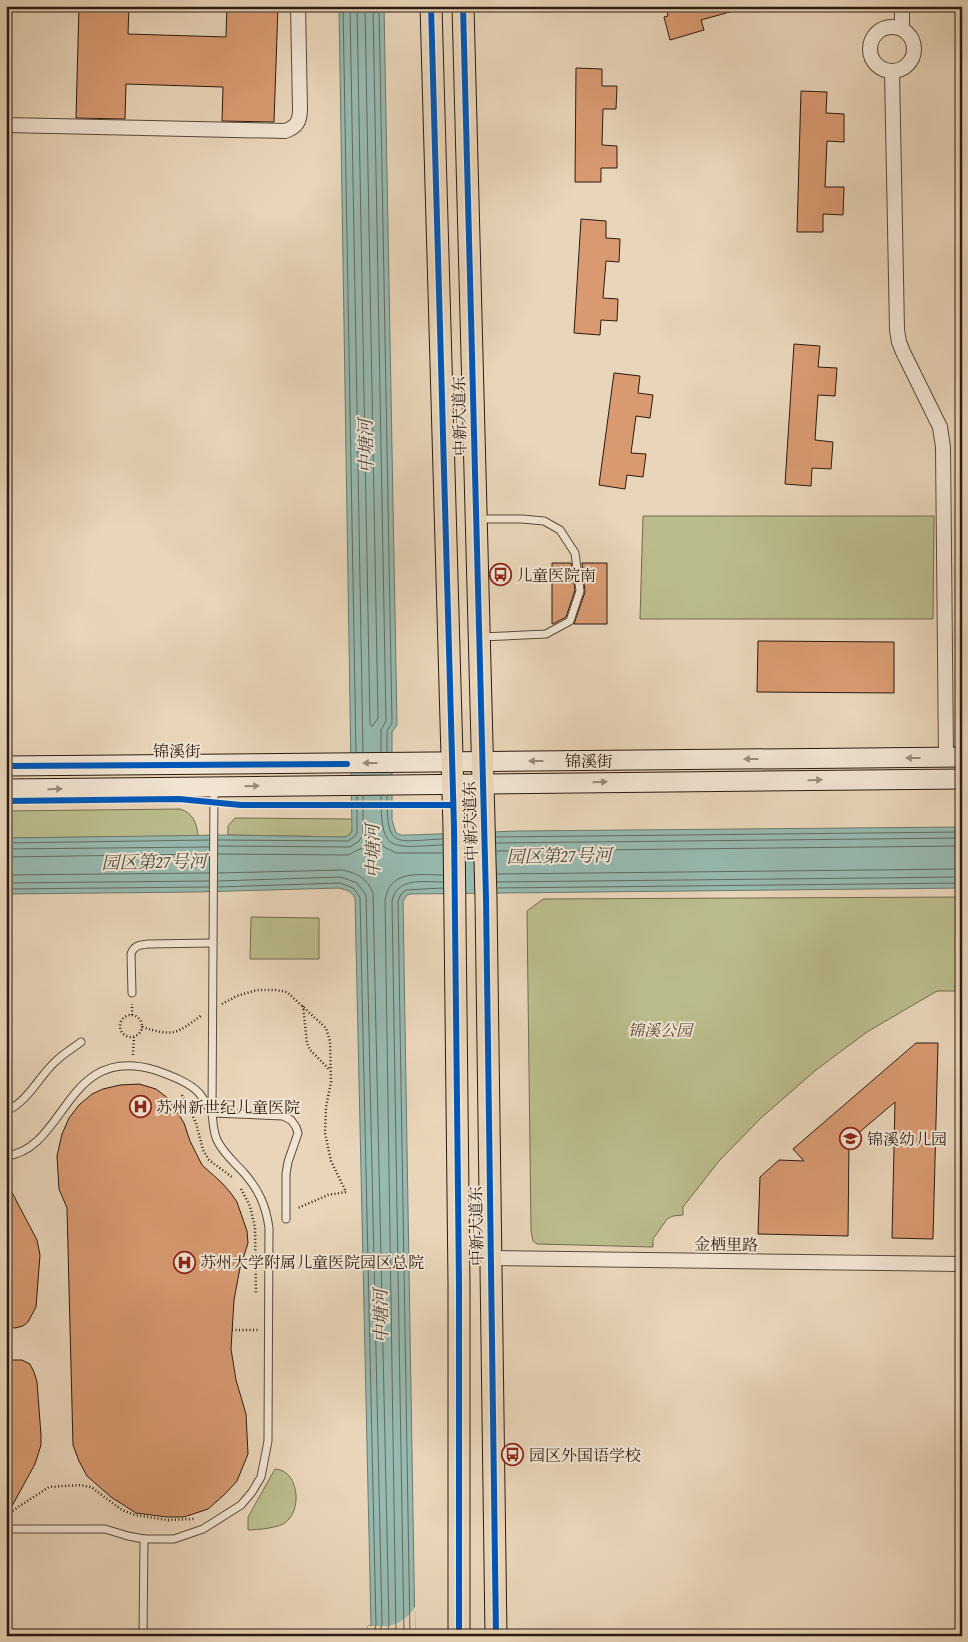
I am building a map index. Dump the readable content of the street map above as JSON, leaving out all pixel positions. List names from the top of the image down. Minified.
{"streets":{"main road":["中新大道东","锦溪街"],"street":["金栖里路"]},"crossings":[["中新大道东","锦溪街"],["中新大道东","金栖里路"]],"water":["中塘河","园区第27号河"],"parks":["锦溪公园"],"places":{"bus stop":["儿童医院南","园区外国语学校"],"hospital":["苏州新世纪儿童医院","苏州大学附属儿童医院园区总院"],"school or university":["锦溪幼儿园"]}}
